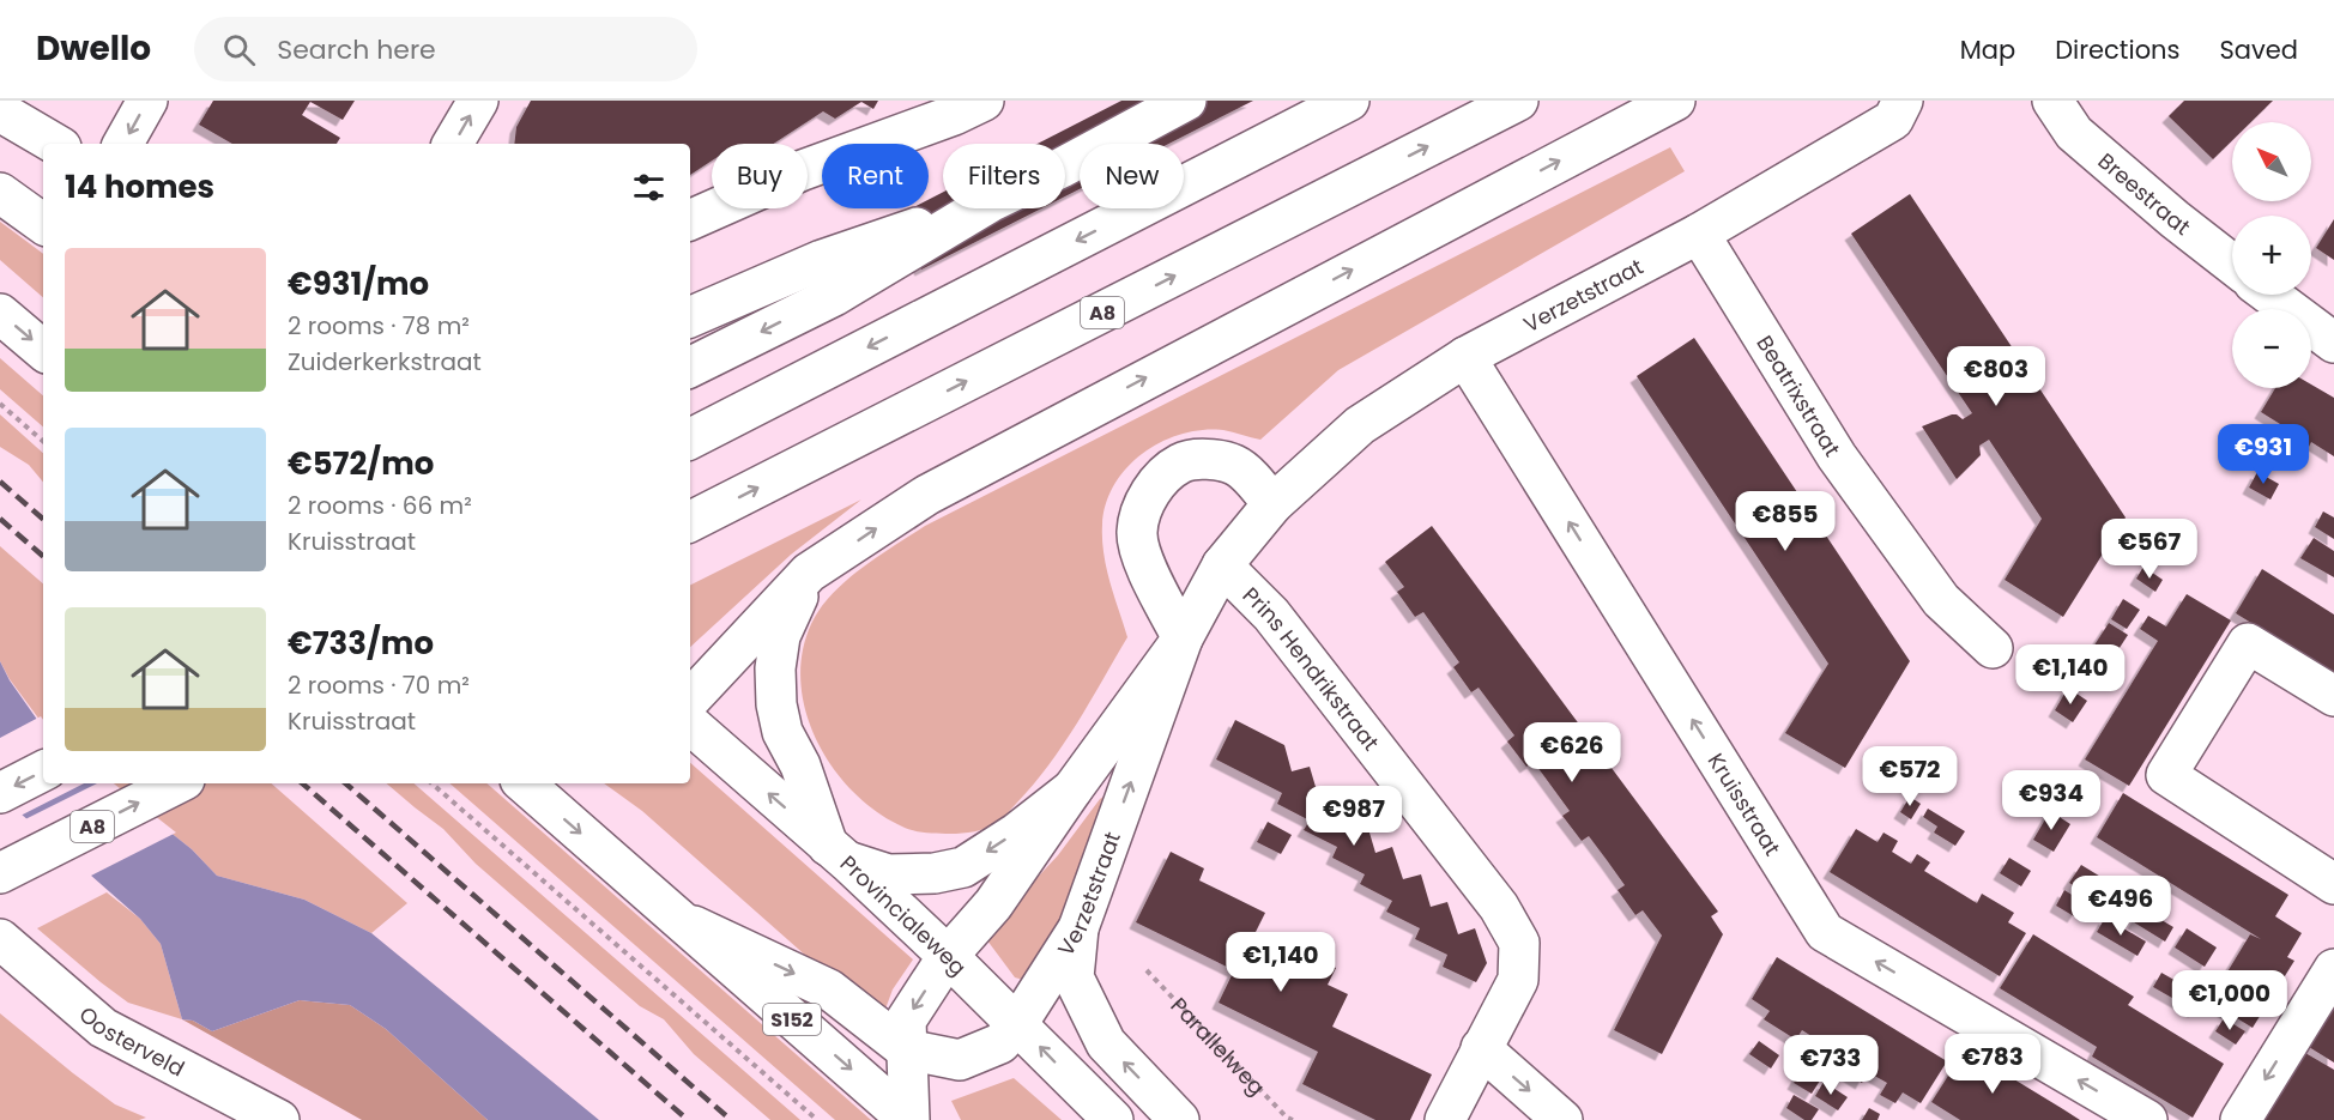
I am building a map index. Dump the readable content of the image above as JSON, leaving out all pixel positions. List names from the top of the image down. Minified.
{"streets":{"main road":["Breestraat","Verzetstraat","A8","Beatrixstraat","Prins Hendrikstraat","Kruisstraat","Provincialeweg","S152","Oosterveld"],"path":["Parallelweg"]},"crossings":[["Verzetstraat","Beatrixstraat"],["Verzetstraat","Prins Hendrikstraat"],["Verzetstraat","Kruisstraat"],["Verzetstraat","Provincialeweg"],["Verzetstraat","S152"]],"one_way":["Kruisstraat"],"north":"top left","page":{"header":"Dwello","search":"Search here","nav":["Map","Directions","Saved"],"map_buttons":["+","−"],"chip":["Buy","Rent","Filters","New"],"heading":"14 homes","list":[{"name":"€931/mo","note":"2 rooms · 78 m² · Zuiderkerkstraat"},{"name":"€572/mo","note":"2 rooms · 66 m² · Kruisstraat"},{"name":"€733/mo","note":"2 rooms · 70 m² · Kruisstraat"}],"price":["€803","€931","€855","€567","€1,140","€626","€572","€934","€987","€496","€1,140","€1,000","€783","€733"]}}
